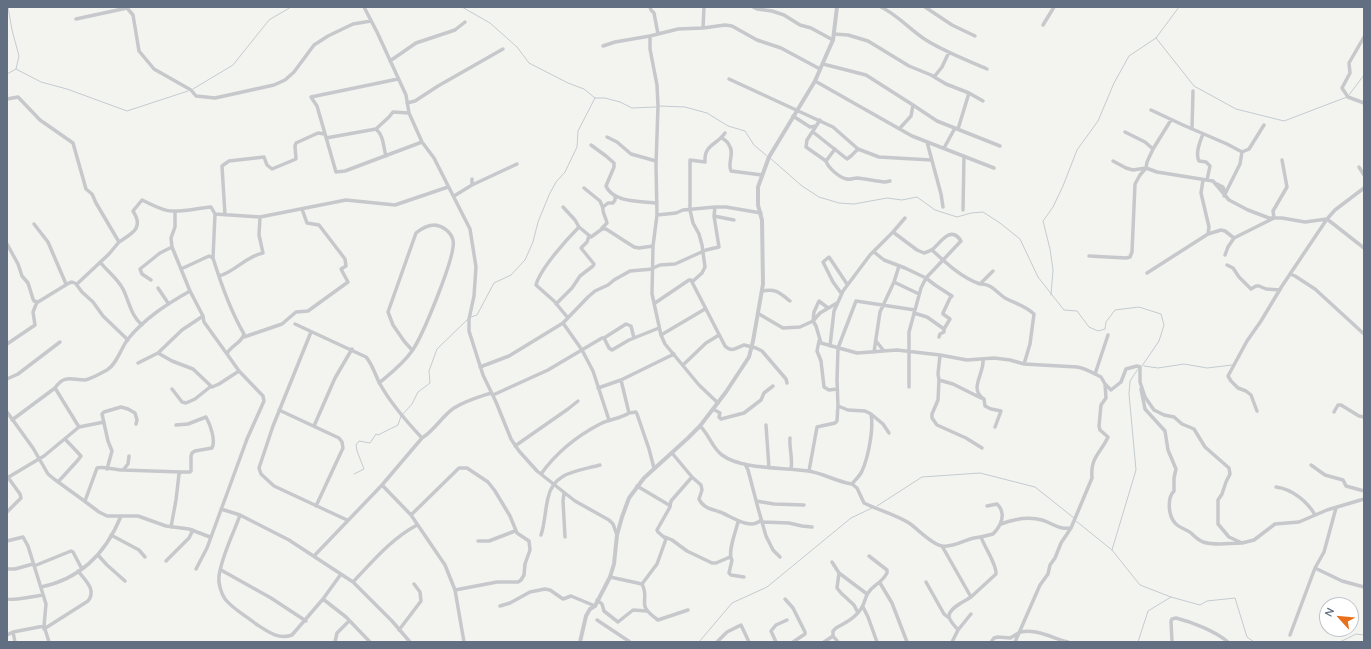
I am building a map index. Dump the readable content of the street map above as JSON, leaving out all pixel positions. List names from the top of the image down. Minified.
{"north":"top left"}
